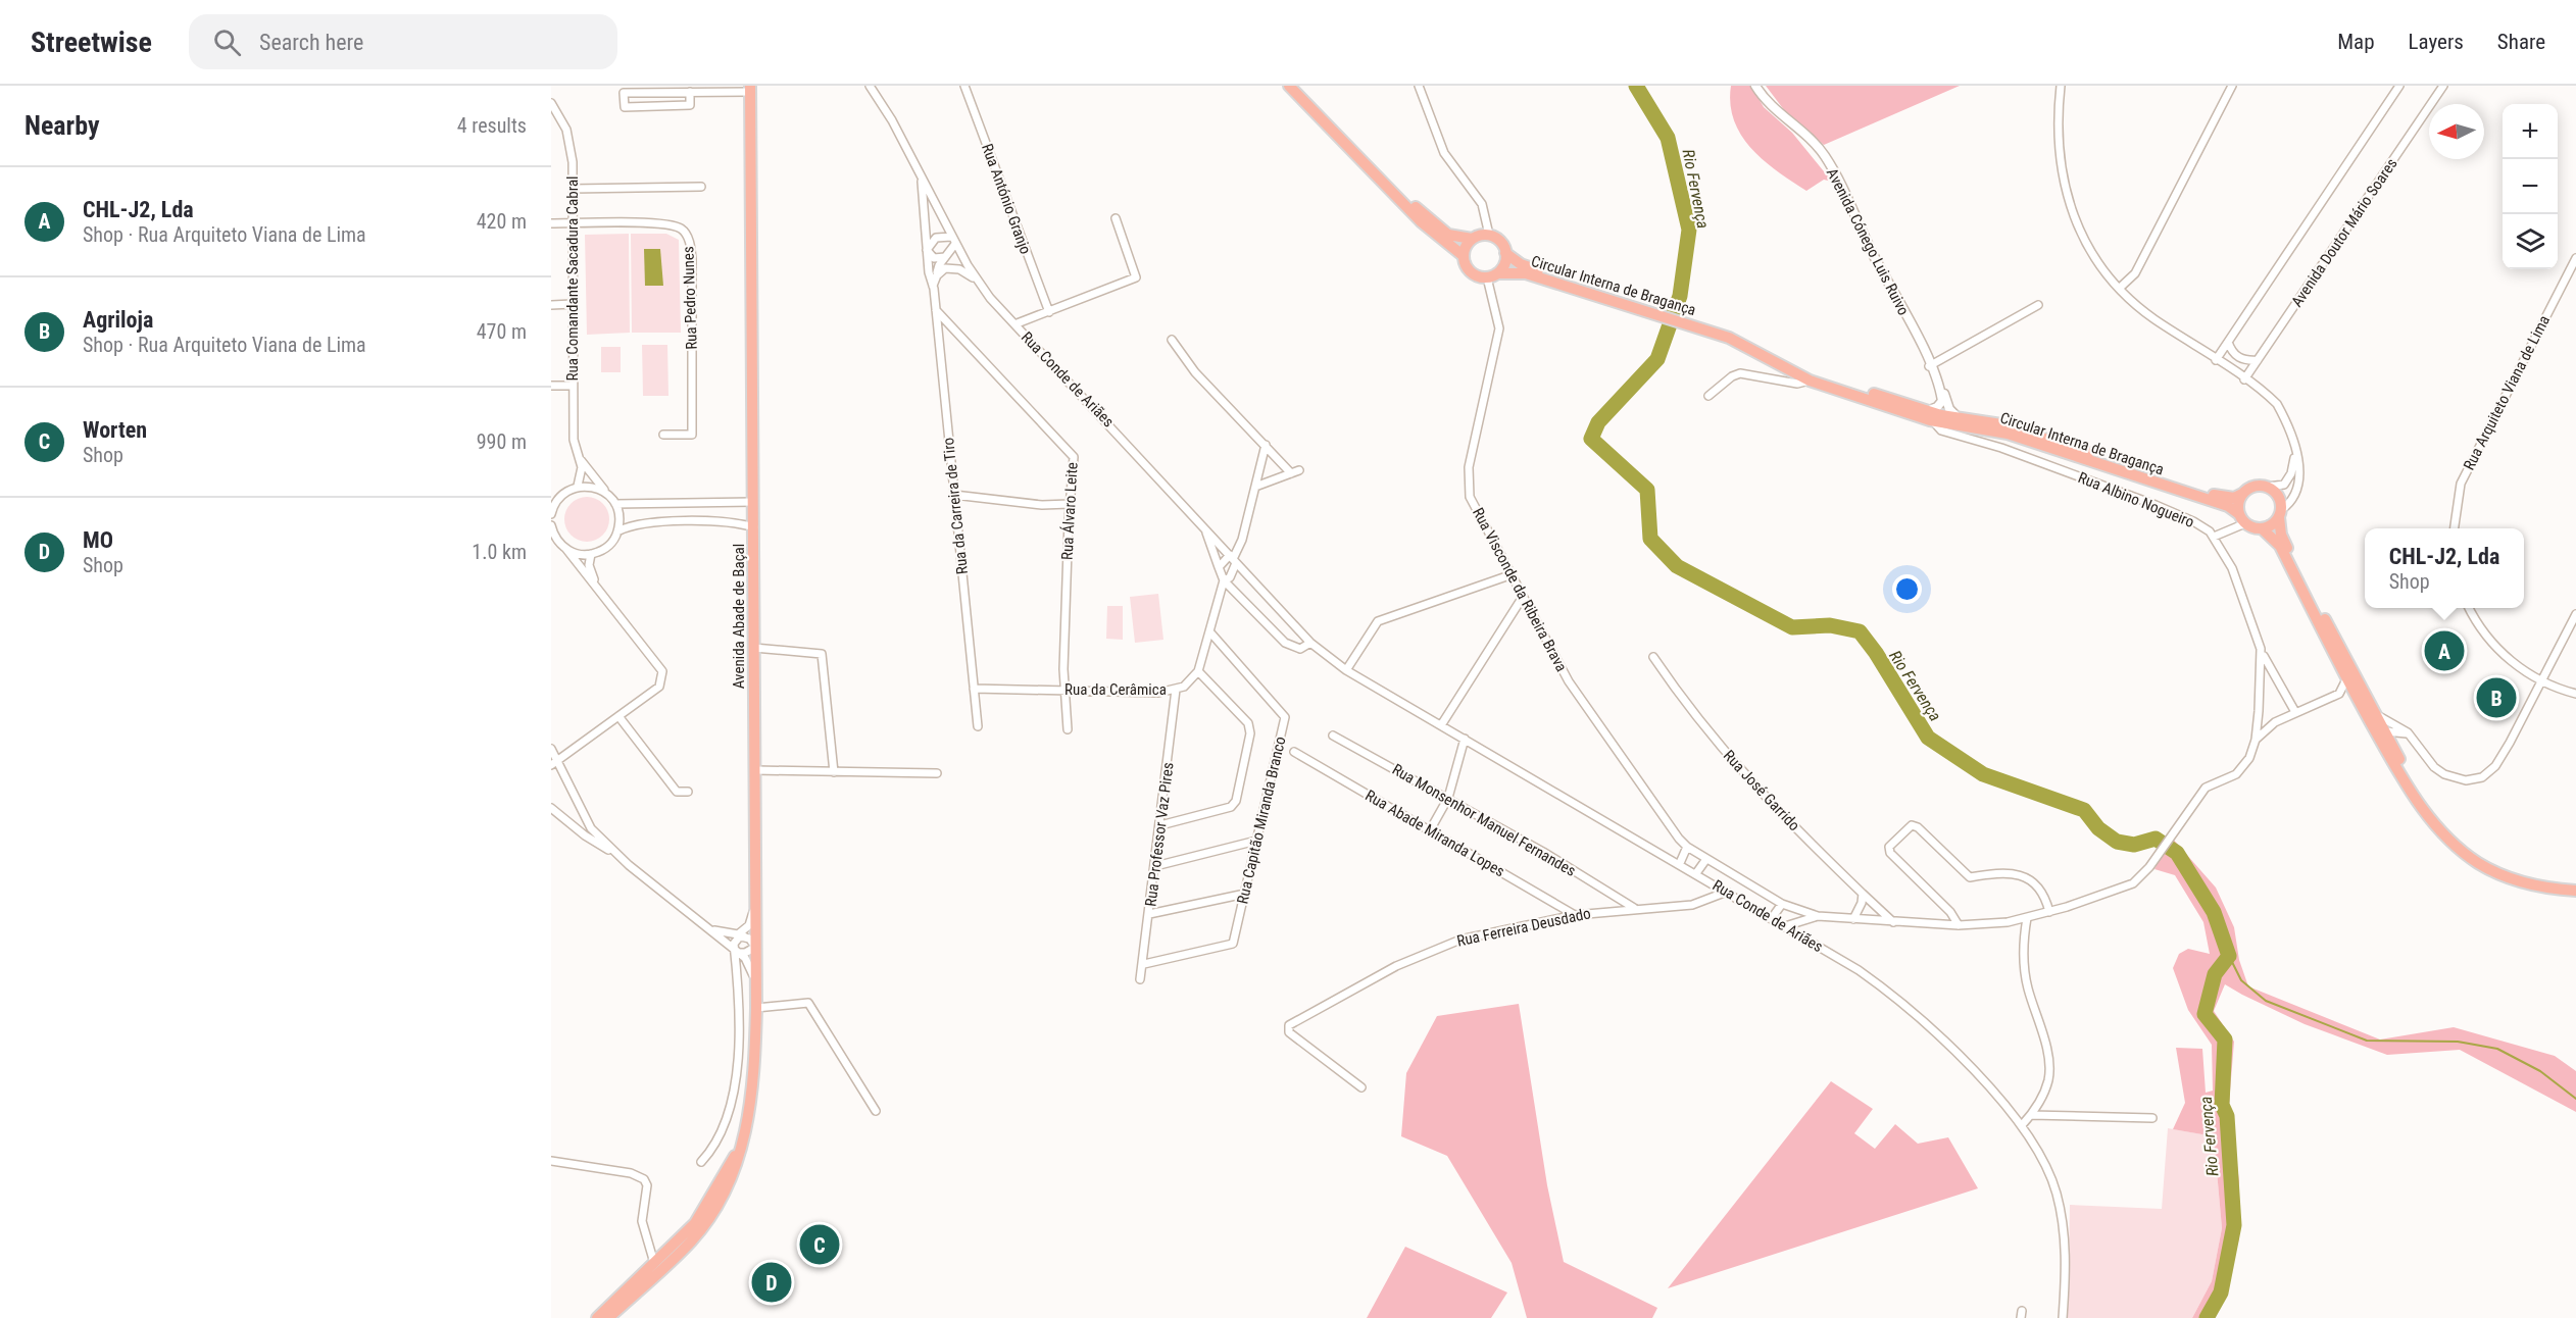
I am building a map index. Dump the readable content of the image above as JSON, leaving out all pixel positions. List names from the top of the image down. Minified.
{"streets":{"main road":["Circular Interna de Bragança","Avenida Abade de Baçal"],"street":["Rua António Granjo","Avenida Doutor Mário Soares","Avenida Cónego Luis Ruivo","Rua Comandante Sacadura Cabral","Rua Pedro Nunes","Rua Conde de Ariães","Rua Arquiteto Viana de Lima","Rua Albino Nogueiro","Rua da Carreira de Tiro","Rua Álvaro Leite","Rua Visconde da Ribeira Brava","Rua da Cerâmica","Rua José Garrido","Rua Capitão Miranda Branco","Rua Monsenhor Manuel Fernandes","Rua Abade Miranda Lopes","Rua Professor Vaz Pires","Rua Ferreira Deusdado"]},"crossings":[["Avenida Cónego Luis Ruivo","Circular Interna de Bragança"],["Rua Comandante Sacadura Cabral","Rua Pedro Nunes"],["Circular Interna de Bragança","Rua Albino Nogueiro"],["Circular Interna de Bragança","Rua Visconde da Ribeira Brava"],["Rua Conde de Ariães","Rua da Carreira de Tiro"],["Rua Conde de Ariães","Rua Ferreira Deusdado"],["Rua Albino Nogueiro","Rua Visconde da Ribeira Brava"],["Rua da Carreira de Tiro","Rua Álvaro Leite"],["Rua da Carreira de Tiro","Rua da Cerâmica"],["Rua Álvaro Leite","Rua da Cerâmica"],["Rua Visconde da Ribeira Brava","Rua José Garrido"],["Rua da Cerâmica","Rua Professor Vaz Pires"],["Rua Capitão Miranda Branco","Rua Professor Vaz Pires"],["Rua Monsenhor Manuel Fernandes","Rua Ferreira Deusdado"],["Rua Abade Miranda Lopes","Rua Ferreira Deusdado"]],"water":["Rio Fervença"],"north":"left","page":{"header":"Streetwise","search":"Search here","nav":["Map","Layers","Share"],"heading":["Nearby","4 results"],"map_buttons":["+","−"],"list":[{"mark":"A","name":"CHL-J2, Lda","note":"Shop · Rua Arquiteto Viana de Lima","value":"420 m"},{"mark":"B","name":"Agriloja","note":"Shop · Rua Arquiteto Viana de Lima","value":"470 m"},{"mark":"C","name":"Worten","note":"Shop","value":"990 m"},{"mark":"D","name":"MO","note":"Shop","value":"1.0 km"}],"popup":["CHL-J2, Lda","Shop"],"pins":["A","B","C","D"]}}
